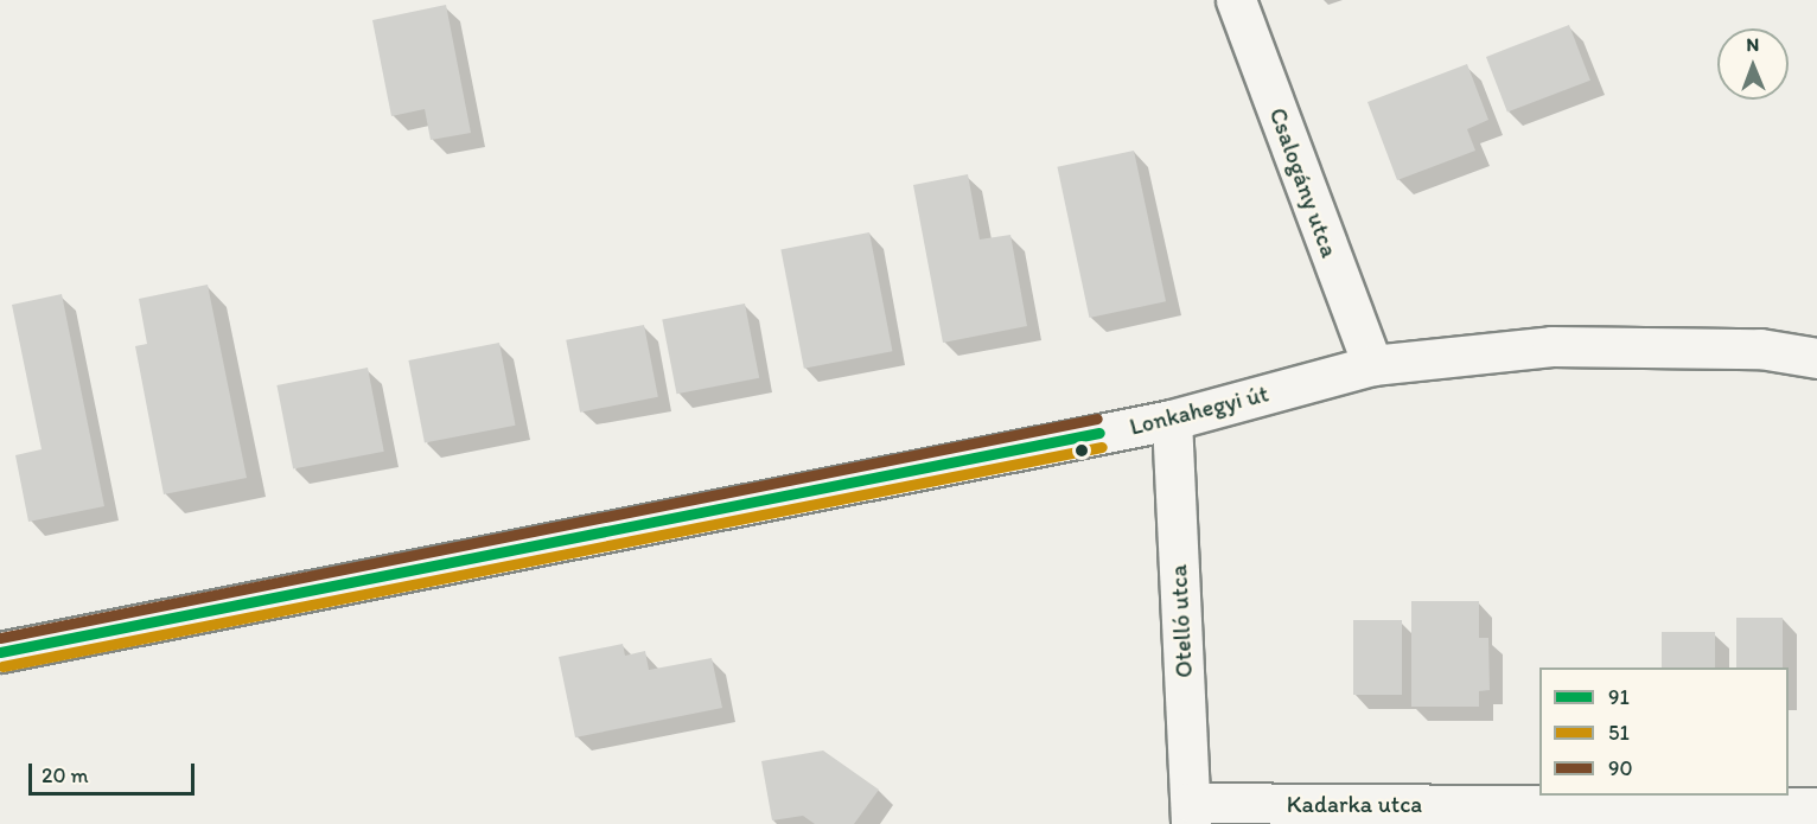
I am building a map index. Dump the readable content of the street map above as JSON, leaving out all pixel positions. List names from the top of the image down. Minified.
{"streets":{"street":["Csalogány utca","Lonkahegyi út","Otelló utca","Kadarka utca"]},"crossings":[["Csalogány utca","Lonkahegyi út"],["Lonkahegyi út","Otelló utca"],["Otelló utca","Kadarka utca"]],"lines":["transit line 90","transit line 91","transit line 51"],"legend":["91","51","90"],"scale_bar":"20 m","north":"top"}
